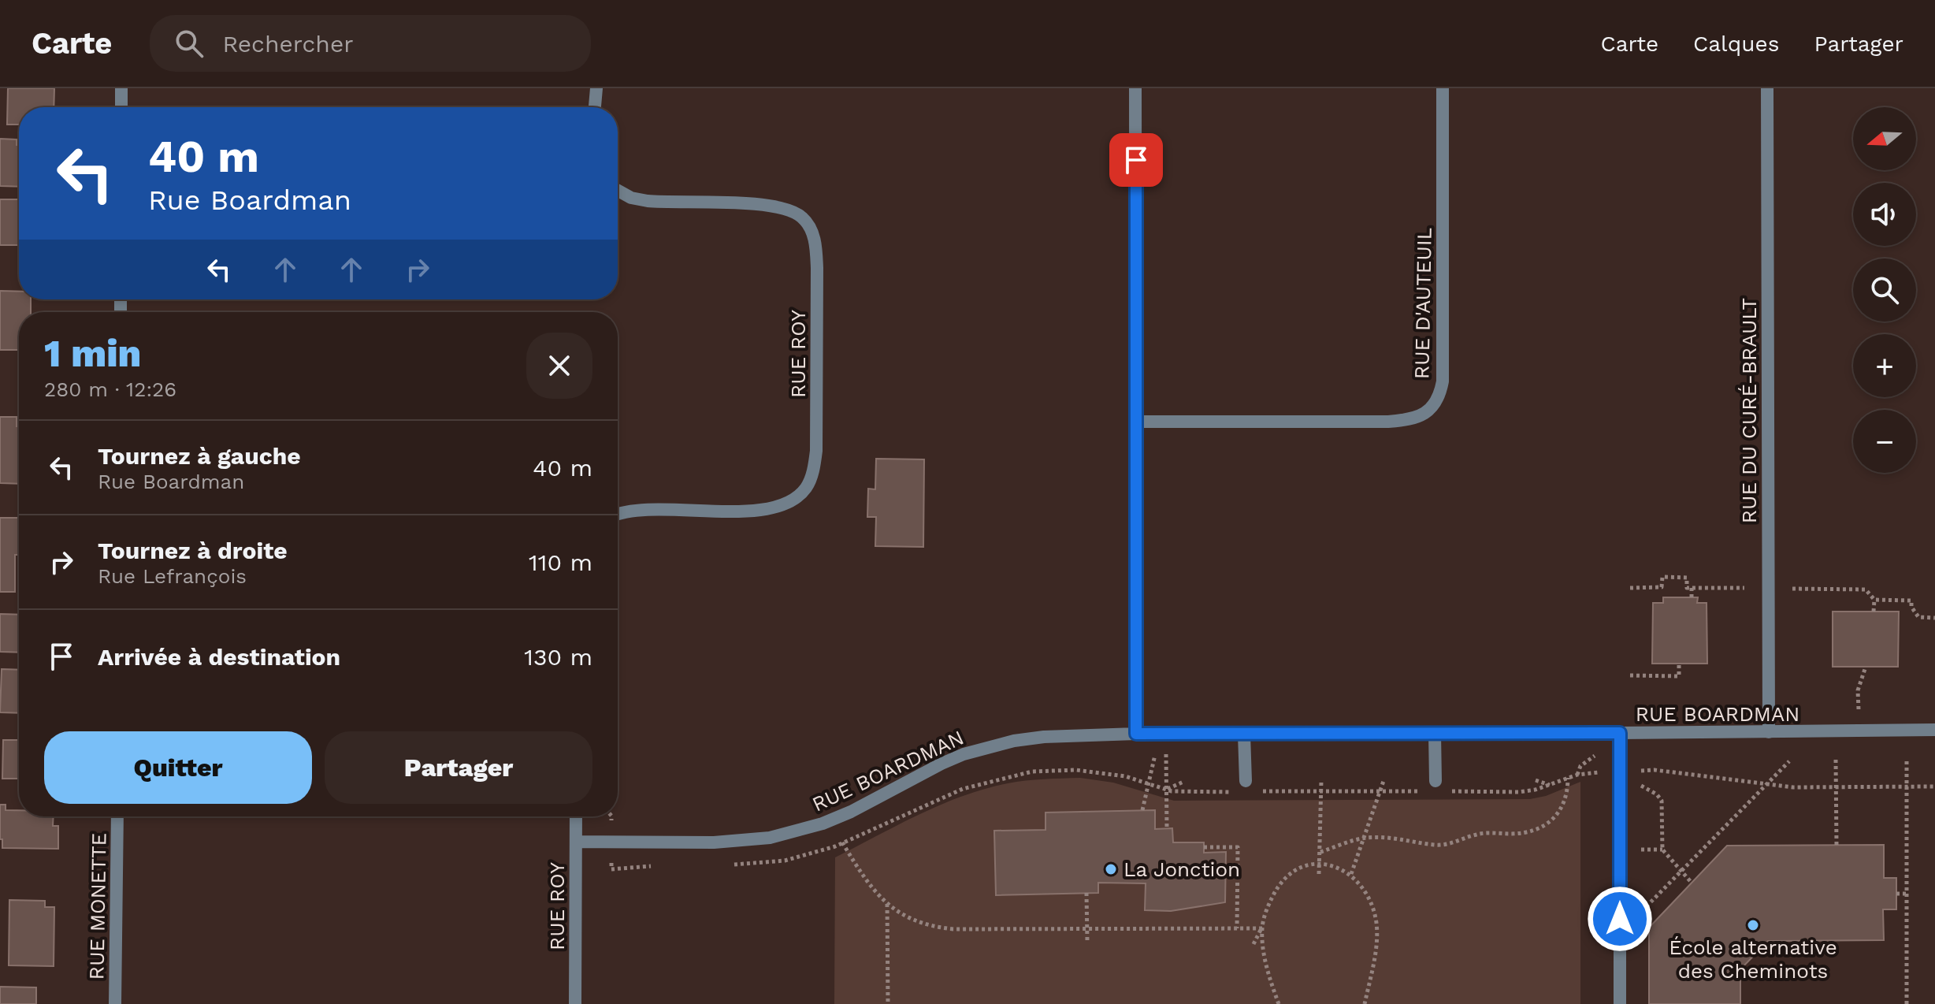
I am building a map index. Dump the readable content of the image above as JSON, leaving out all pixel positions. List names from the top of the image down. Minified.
{"streets":{"street":["RUE D'AUTEUIL","RUE ROY","RUE DU CURÉ-BRAULT","RUE BOARDMAN","RUE MONETTE"]},"crossings":[["RUE ROY","RUE BOARDMAN"],["RUE DU CURÉ-BRAULT","RUE BOARDMAN"]],"places":["La Jonction","École alternative des Cheminots"],"north":"left","page":{"header":"Carte","search":"Rechercher","nav":["Carte","Calques","Partager"],"map_buttons":["+","−"],"turn":["40 m","Rue Boardman"],"heading":["1 min","280 m · 12:26"],"list":[{"name":"Tournez à gauche","note":"Rue Boardman","value":"40 m"},{"name":"Tournez à droite","note":"Rue Lefrançois","value":"110 m"},{"name":"Arrivée à destination","value":"130 m"}],"buttons":["Quitter","Partager"]}}
